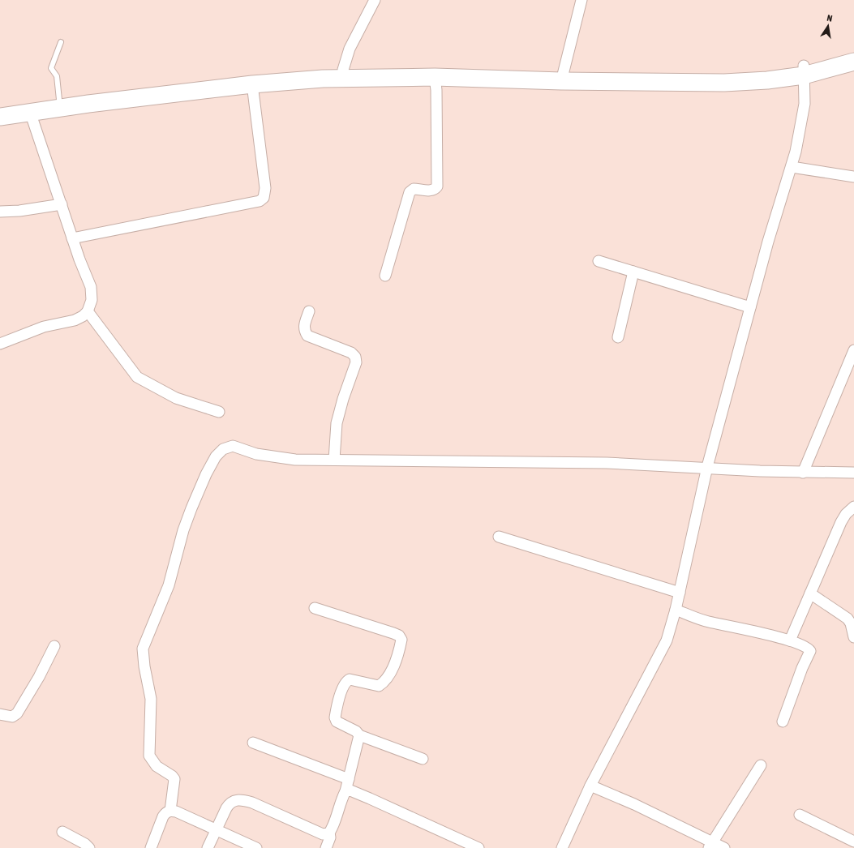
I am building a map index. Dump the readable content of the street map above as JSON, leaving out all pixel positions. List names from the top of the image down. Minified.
{"north":"top"}
